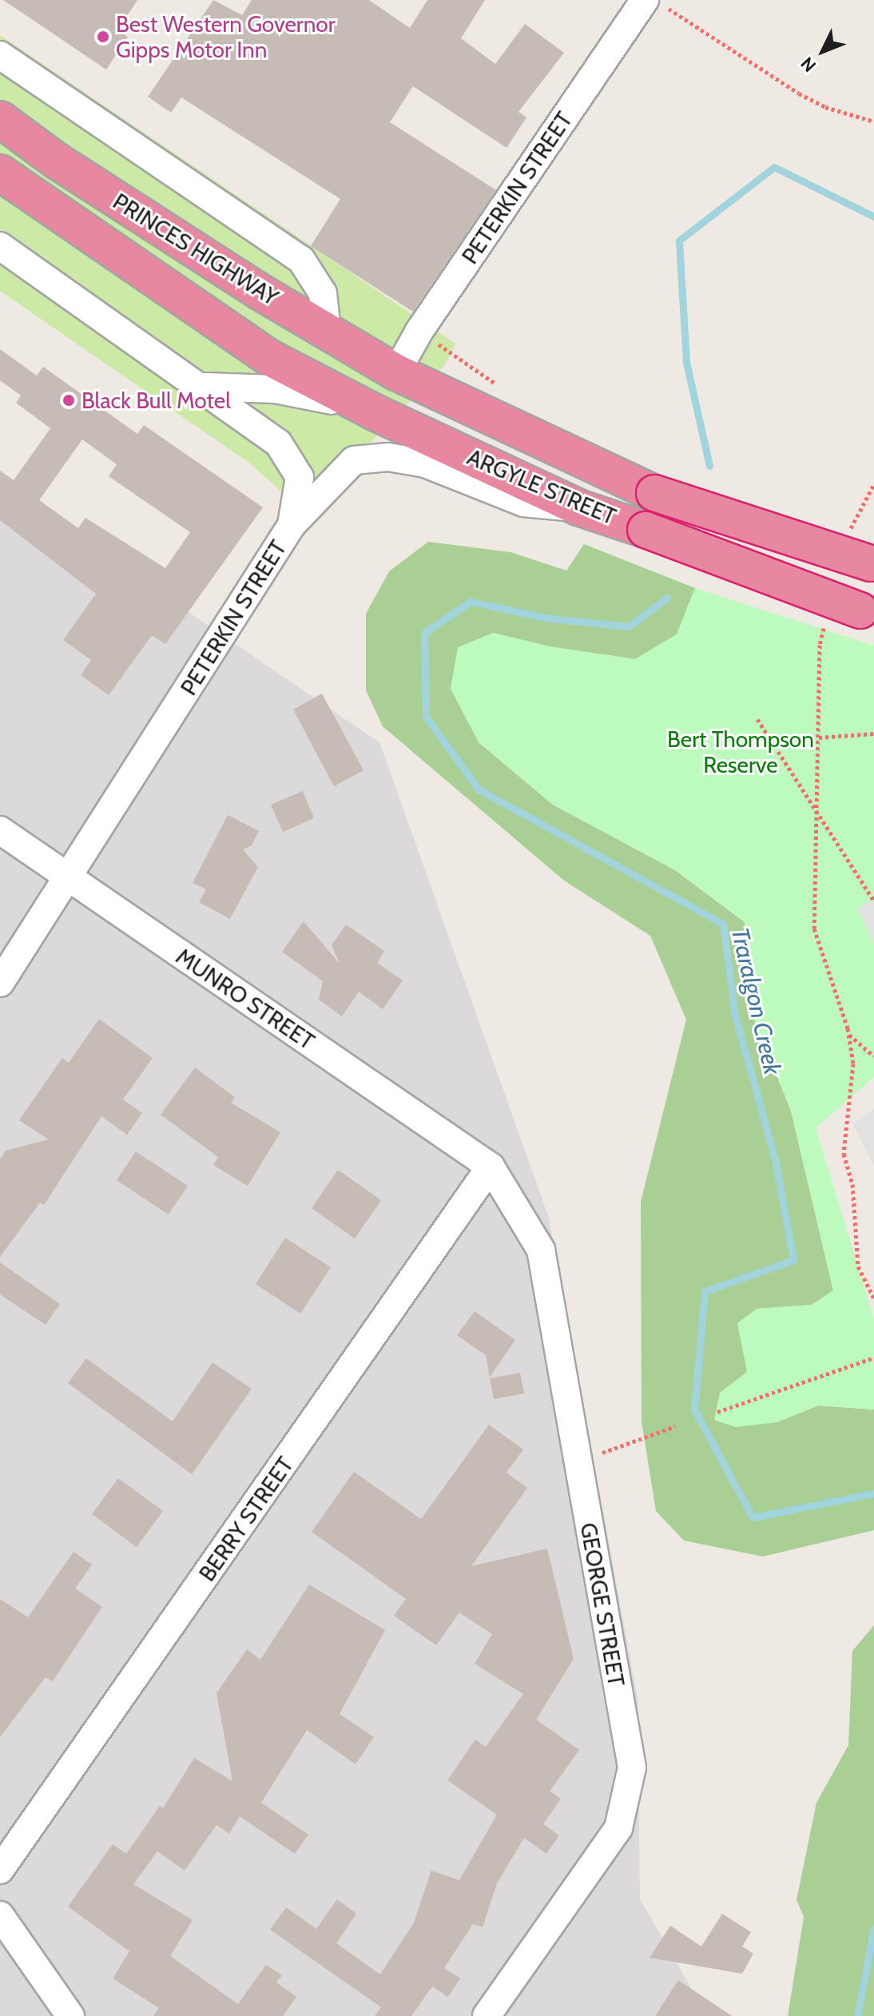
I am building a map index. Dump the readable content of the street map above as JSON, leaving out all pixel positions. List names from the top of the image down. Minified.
{"streets":{"highway":["PETERKIN STREET","PRINCES HIGHWAY","ARGYLE STREET"],"street":["MUNRO STREET","BERRY STREET","GEORGE STREET"]},"crossings":[["PETERKIN STREET","PRINCES HIGHWAY"],["PETERKIN STREET","ARGYLE STREET"],["PETERKIN STREET","MUNRO STREET"],["PRINCES HIGHWAY","ARGYLE STREET"],["MUNRO STREET","BERRY STREET"],["MUNRO STREET","GEORGE STREET"],["BERRY STREET","GEORGE STREET"]],"water":["Traralgon Creek"],"parks":["Bert Thompson Reserve"],"places":["Best Western Governor Gipps Motor Inn","Black Bull Motel"],"north":"bottom left"}
